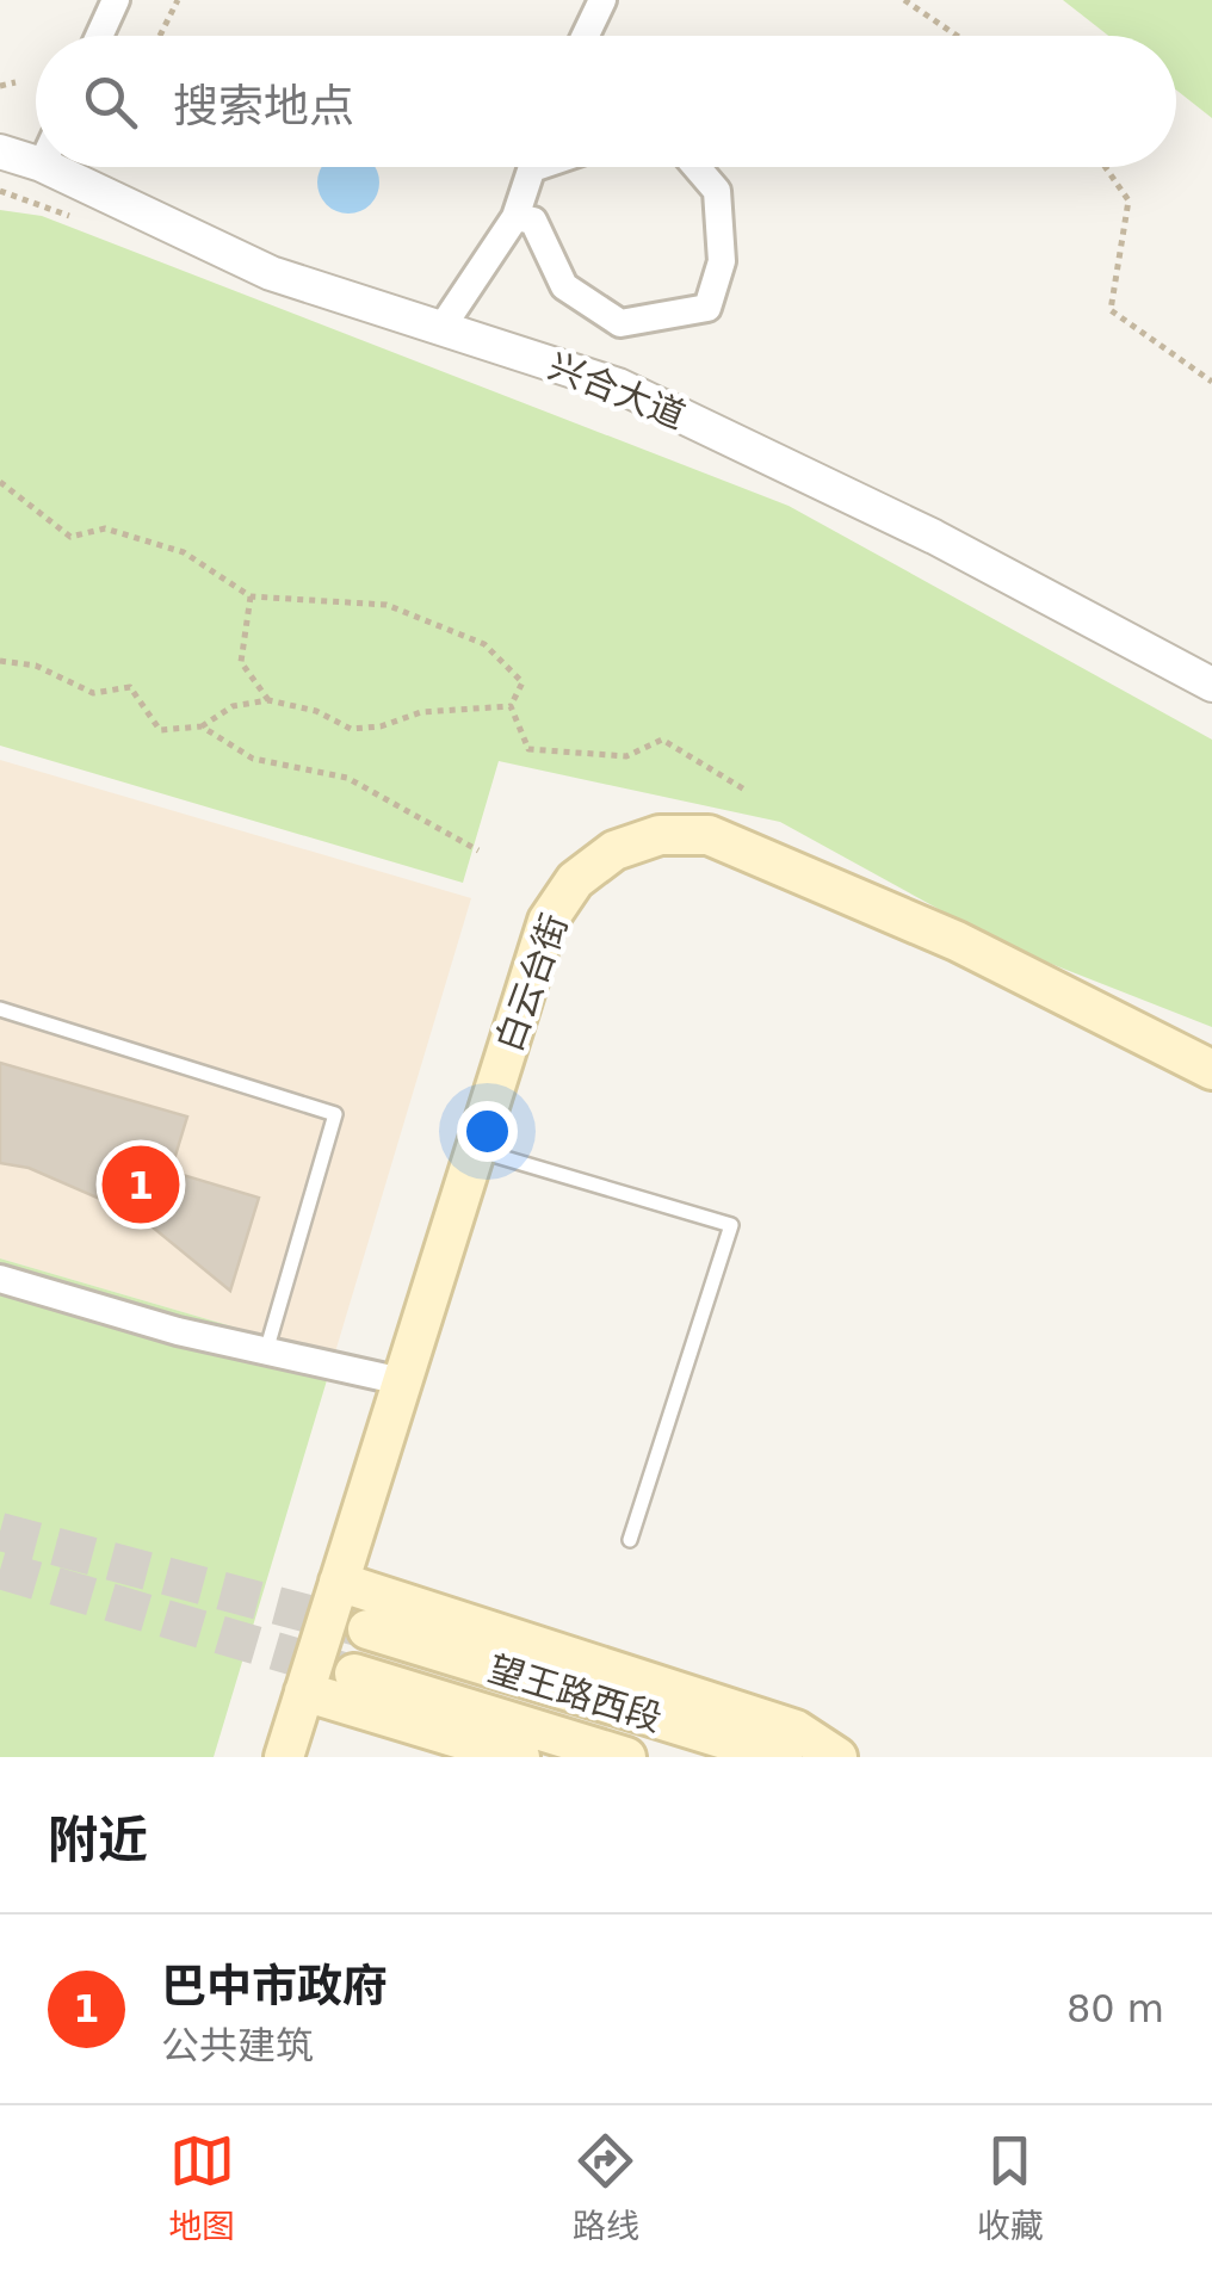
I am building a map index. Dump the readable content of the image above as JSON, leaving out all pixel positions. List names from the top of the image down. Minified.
{"streets":{"main road":["白云台街","望王路西段"],"street":["兴合大道"]},"page":{"search":"搜索地点","pins":"1","heading":"附近","list":[{"mark":"1","name":"巴中市政府","note":"公共建筑","value":"80 m"}],"nav":["地图","路线","收藏"]}}
